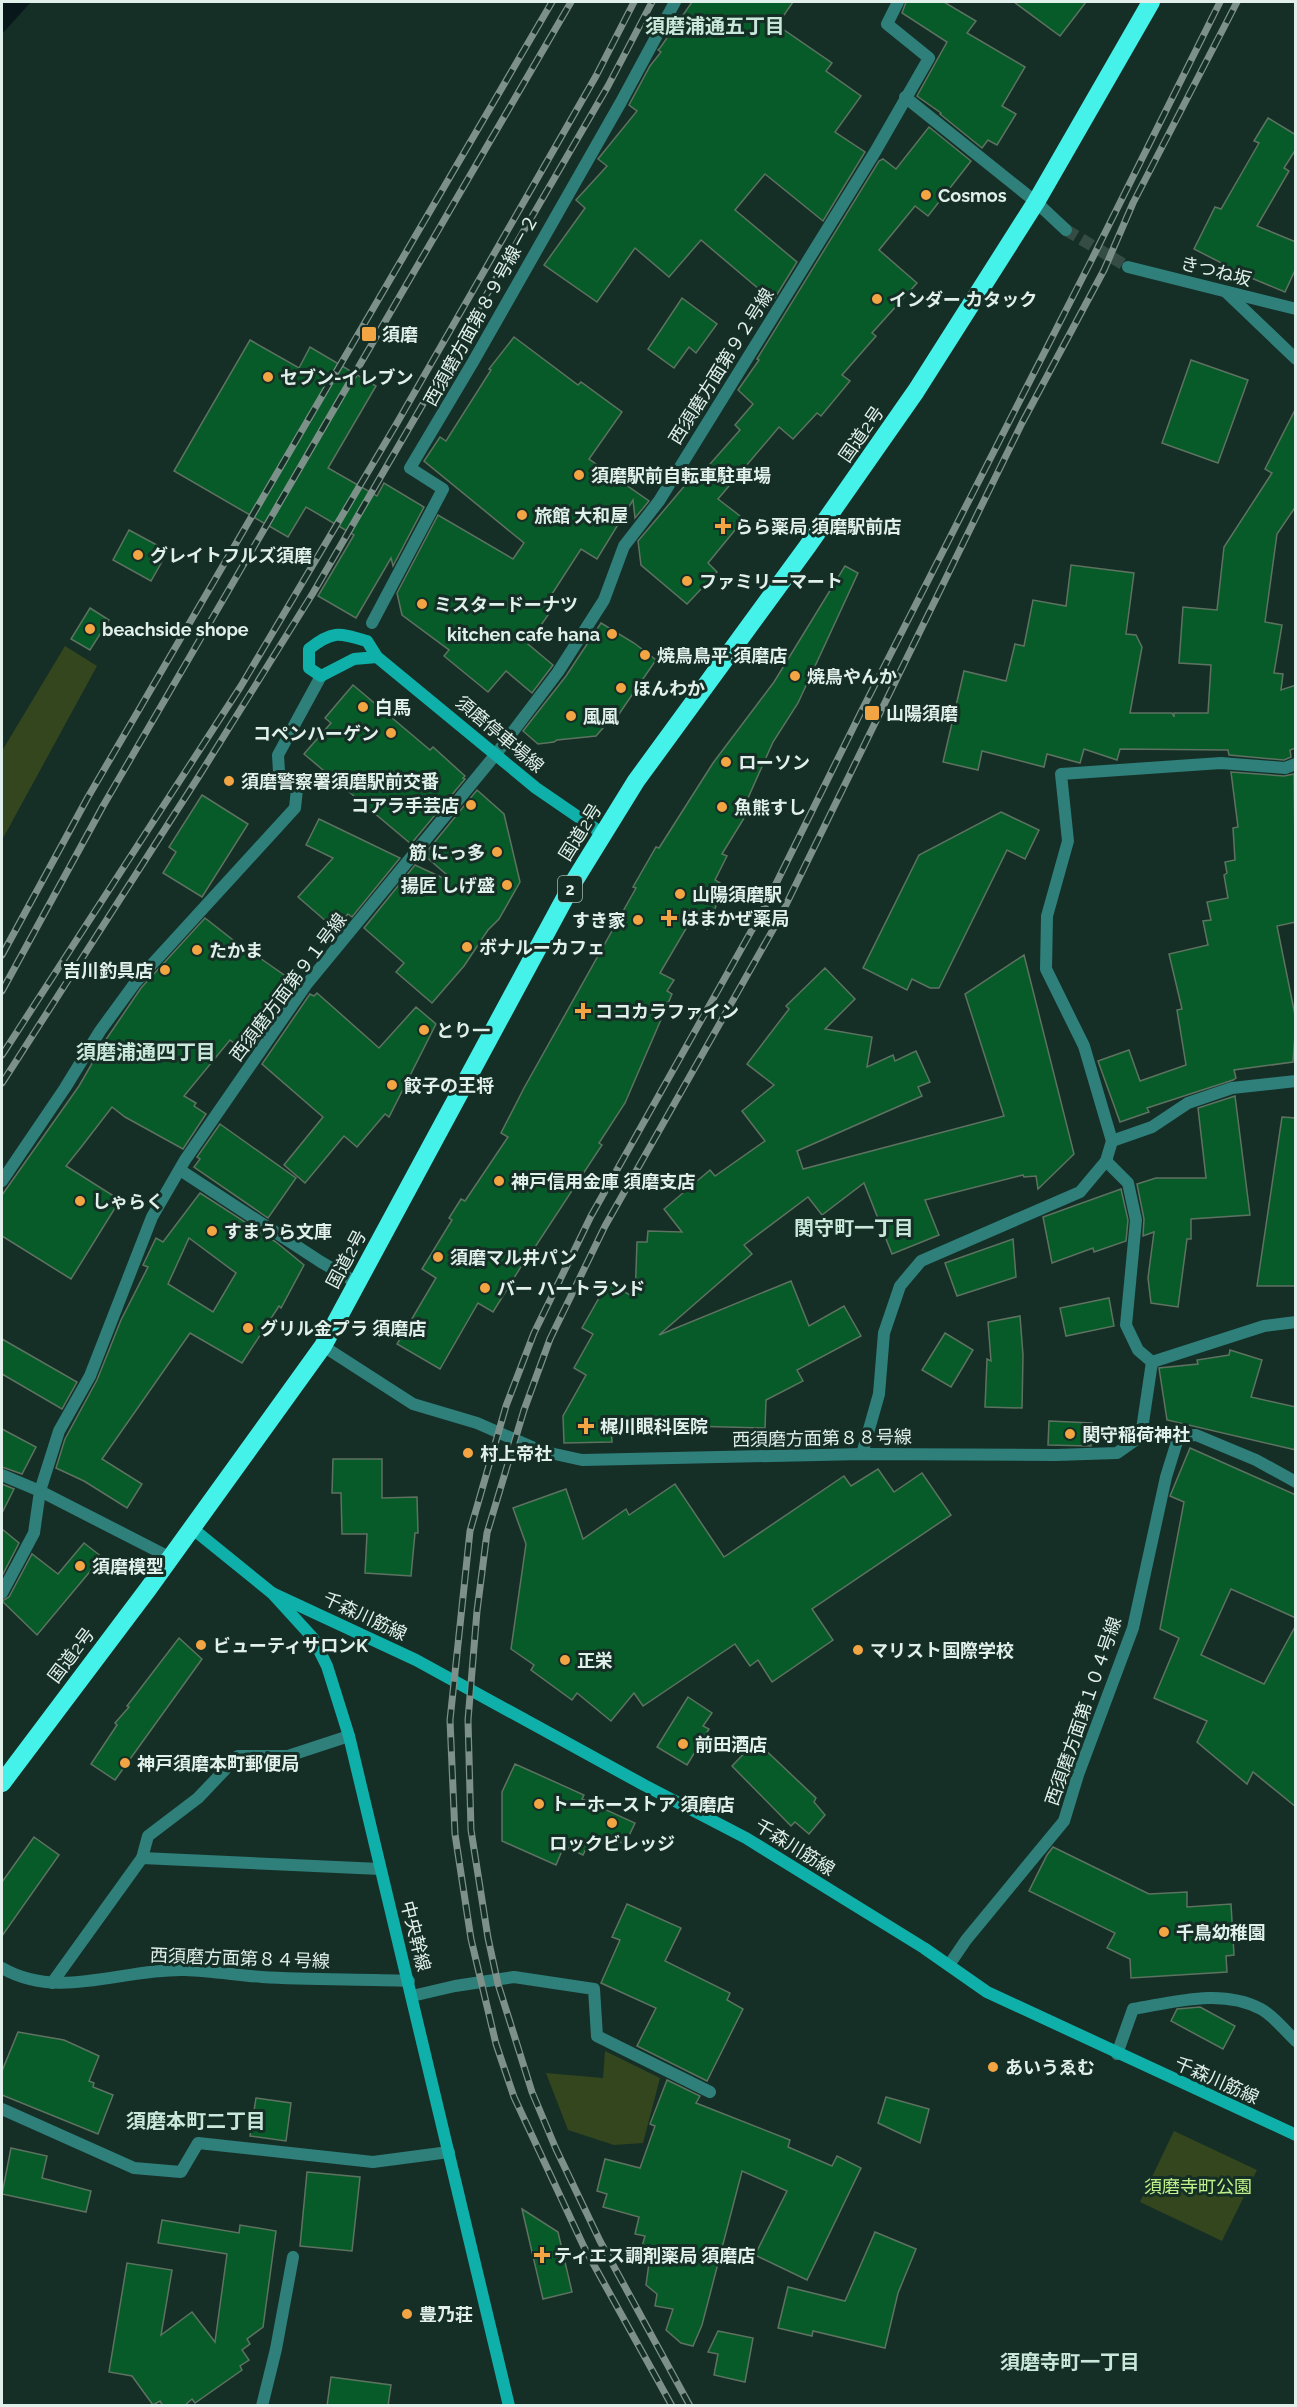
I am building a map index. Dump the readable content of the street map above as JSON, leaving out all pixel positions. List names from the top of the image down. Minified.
{"streets":{"highway":["国道2号","2"],"street":["きつね坂","西須磨方面第８９号線－２","西須磨方面第９２号線","須磨停車場線","西須磨方面第９１号線","西須磨方面第８８号線","千森川筋線","西須磨方面第１０４号線","中央幹線","西須磨方面第８４号線"]},"crossings":[["西須磨方面第９２号線","須磨停車場線"],["西須磨方面第９２号線","西須磨方面第９１号線"],["国道2号","須磨停車場線"],["国道2号","西須磨方面第８８号線"],["国道2号","中央幹線"],["須磨停車場線","西須磨方面第９１号線"],["千森川筋線","西須磨方面第１０４号線"],["千森川筋線","中央幹線"],["中央幹線","西須磨方面第８４号線"]],"districts":["須磨浦通五丁目","須磨浦通四丁目","関守町一丁目","須磨本町二丁目","須磨寺町一丁目"],"parks":["須磨寺町公園"],"places":{"other":["Cosmos","インダー カタック","セブン-イレブン","須磨駅前自転車駐車場","旅館 大和屋","グレイトフルズ須磨","ファミリーマート","ミスタードーナツ","beachside shope","kitchen cafe hana","焼鳥鳥平 須磨店","焼鳥やんか","ほんわか","白馬","風風","コペンハーゲン","ローソン","須磨警察署須磨駅前交番","コアラ手芸店","魚熊すし","筋 にっ多","揚匠 しげ盛","山陽須磨駅","すき家","ボナルーカフェ","たかま","吉川釣具店","とり一","餃子の王将","神戸信用金庫 須磨支店","しゃらく","すまうら文庫","須磨マル井パン","バー ハートランド","グリル金プラ 須磨店","関守稲荷神社","村上帝社","須磨模型","ビューティサロンK","マリスト国際学校","正栄","前田酒店","神戸須磨本町郵便局","トーホーストア 須磨店","ロックビレッジ","千鳥幼稚園","あいうゑむ","豊乃荘"],"transit":["須磨","山陽須磨"],"health":["らら薬局 須磨駅前店","はまかぜ薬局","ココカラファイン","梶川眼科医院","ティエス調剤薬局 須磨店"]}}
